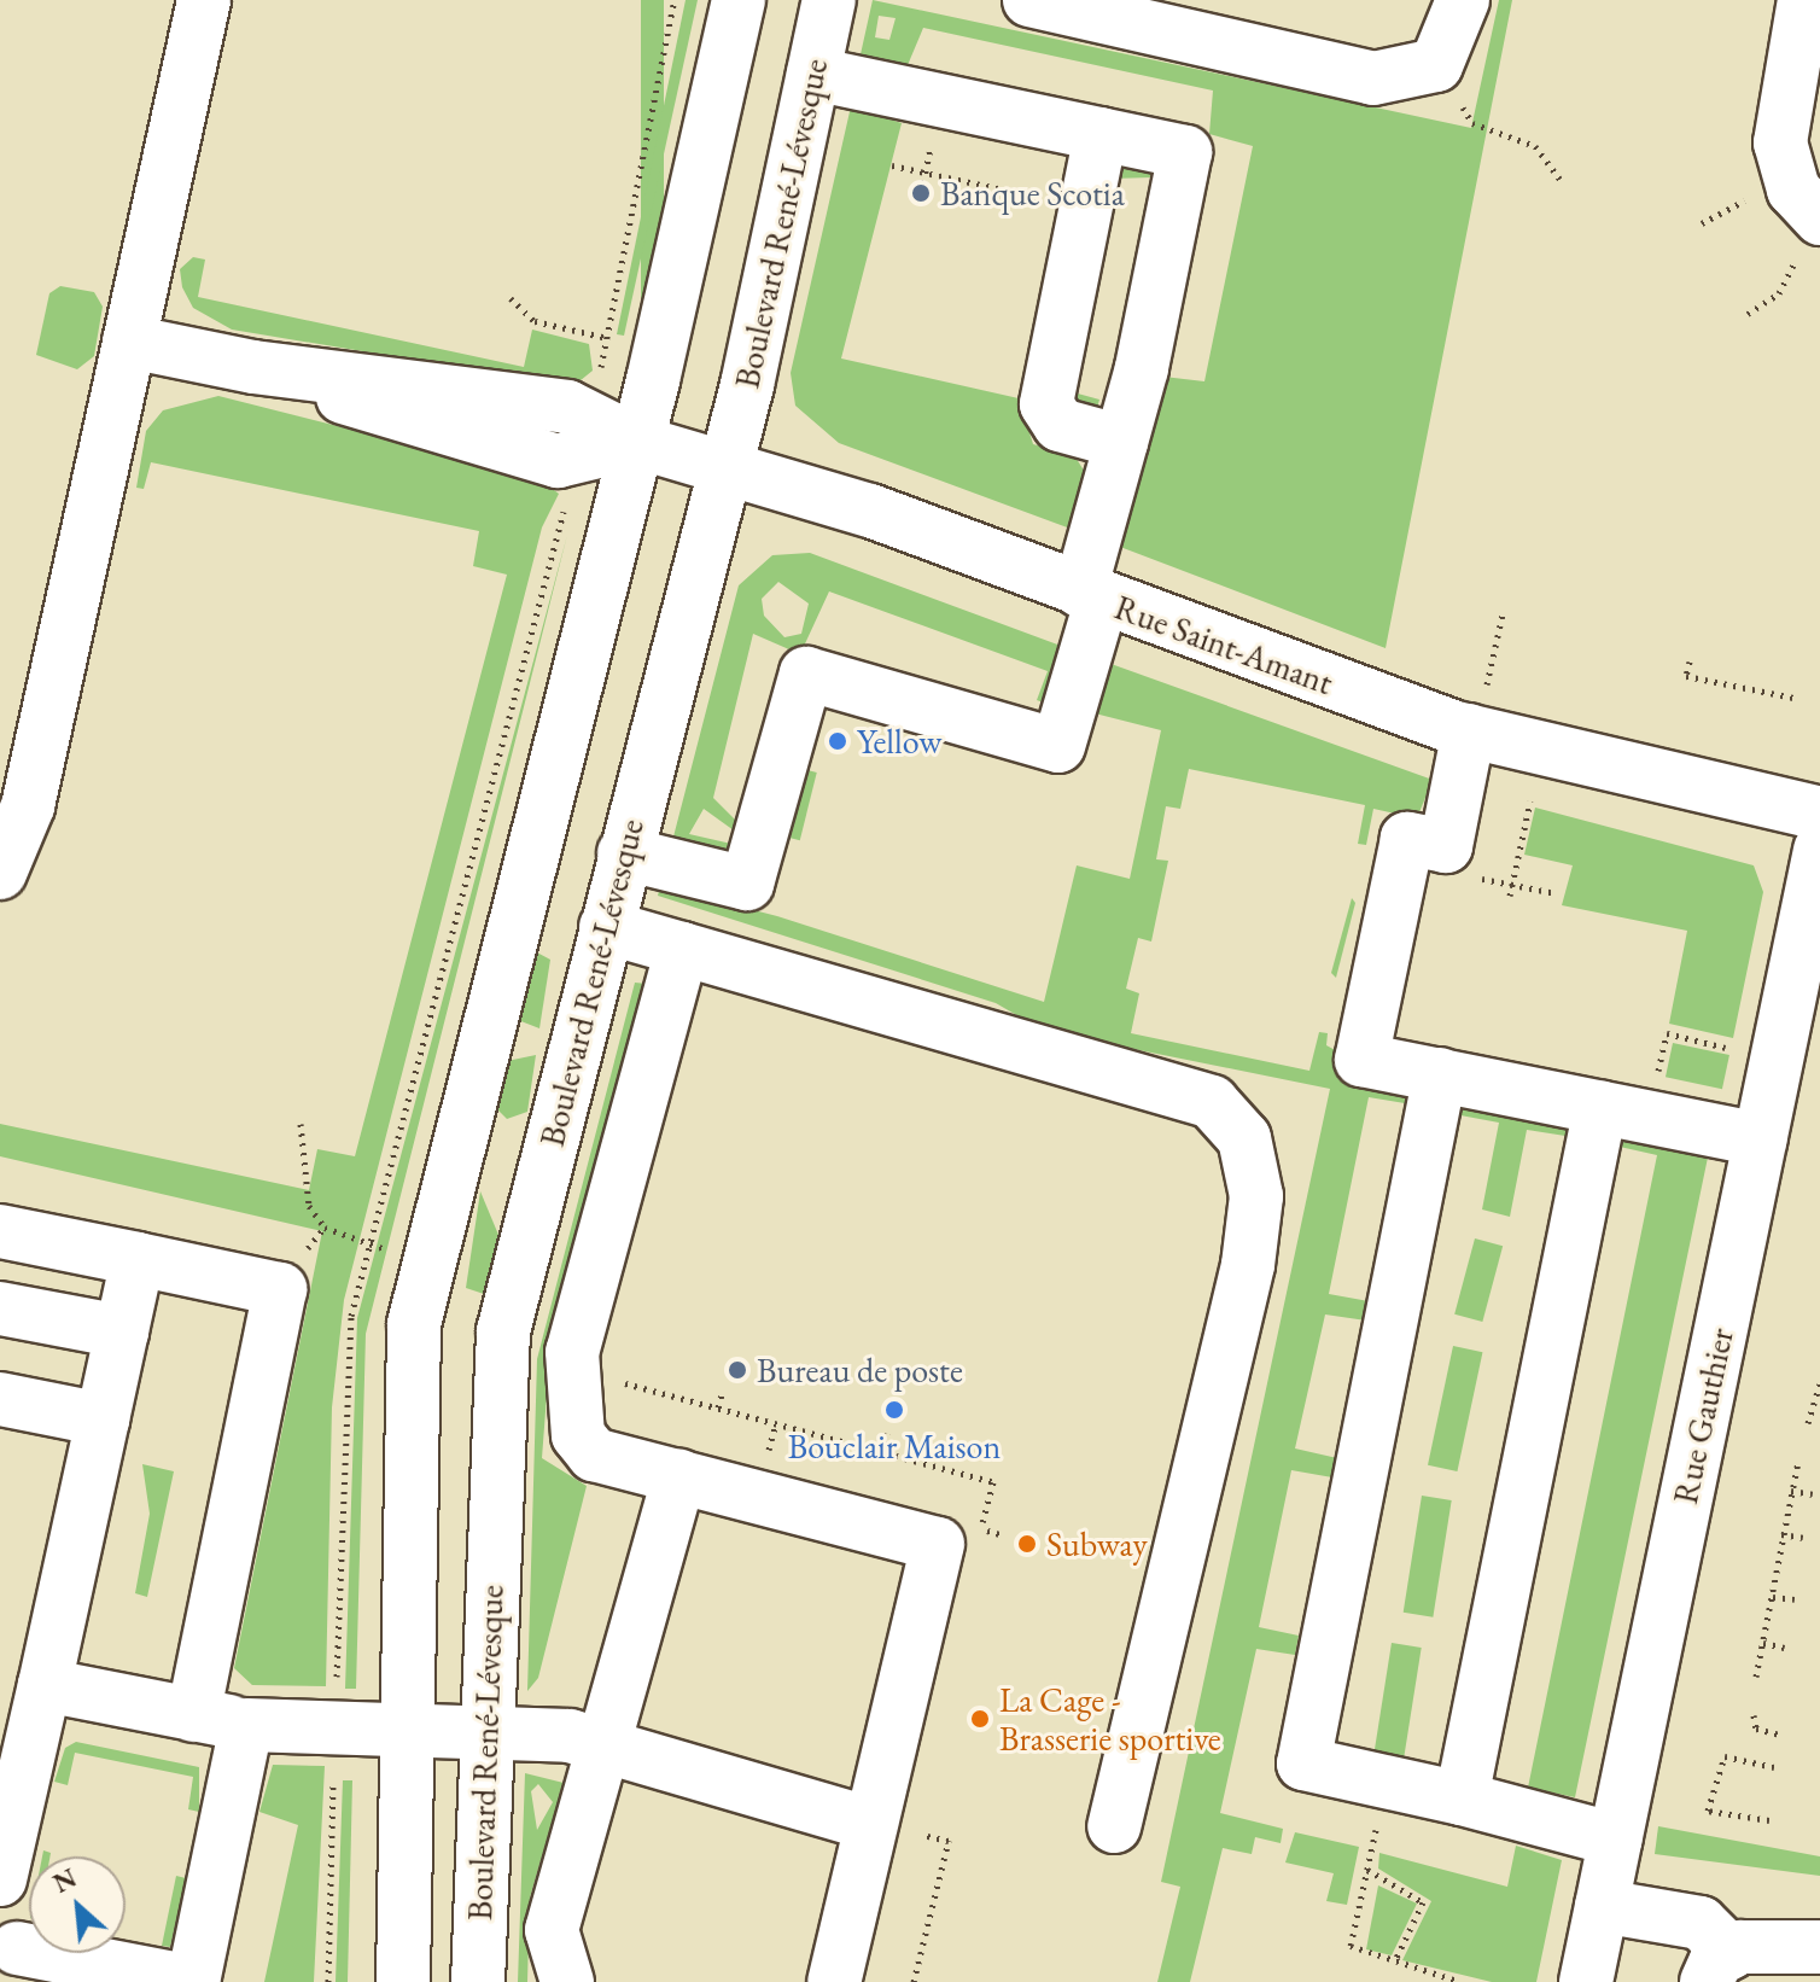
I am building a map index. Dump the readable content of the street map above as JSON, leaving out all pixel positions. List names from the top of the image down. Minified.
{"streets":{"main road":["Boulevard René-Lévesque","Rue Saint-Amant","Rue Gauthier"]},"crossings":[["Boulevard René-Lévesque","Rue Saint-Amant"]],"places":["Banque Scotia","Yellow","Bureau de poste","Bouclair Maison","Subway","La Cage - Brasserie sportive"],"north":"top left"}
